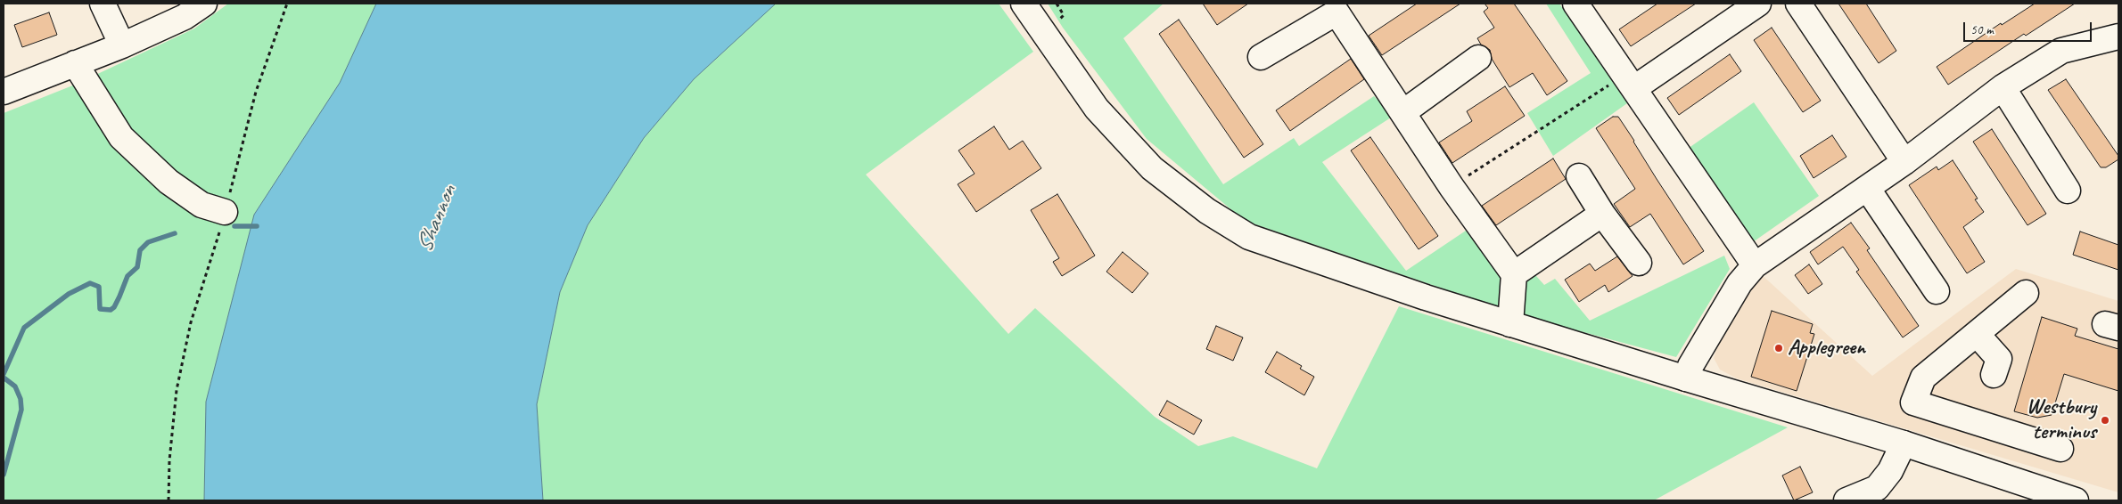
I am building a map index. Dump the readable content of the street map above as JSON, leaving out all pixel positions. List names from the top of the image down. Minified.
{"water":["Shannon"],"places":["Applegreen","Westbury terminus"],"scale_bar":"50 m"}
